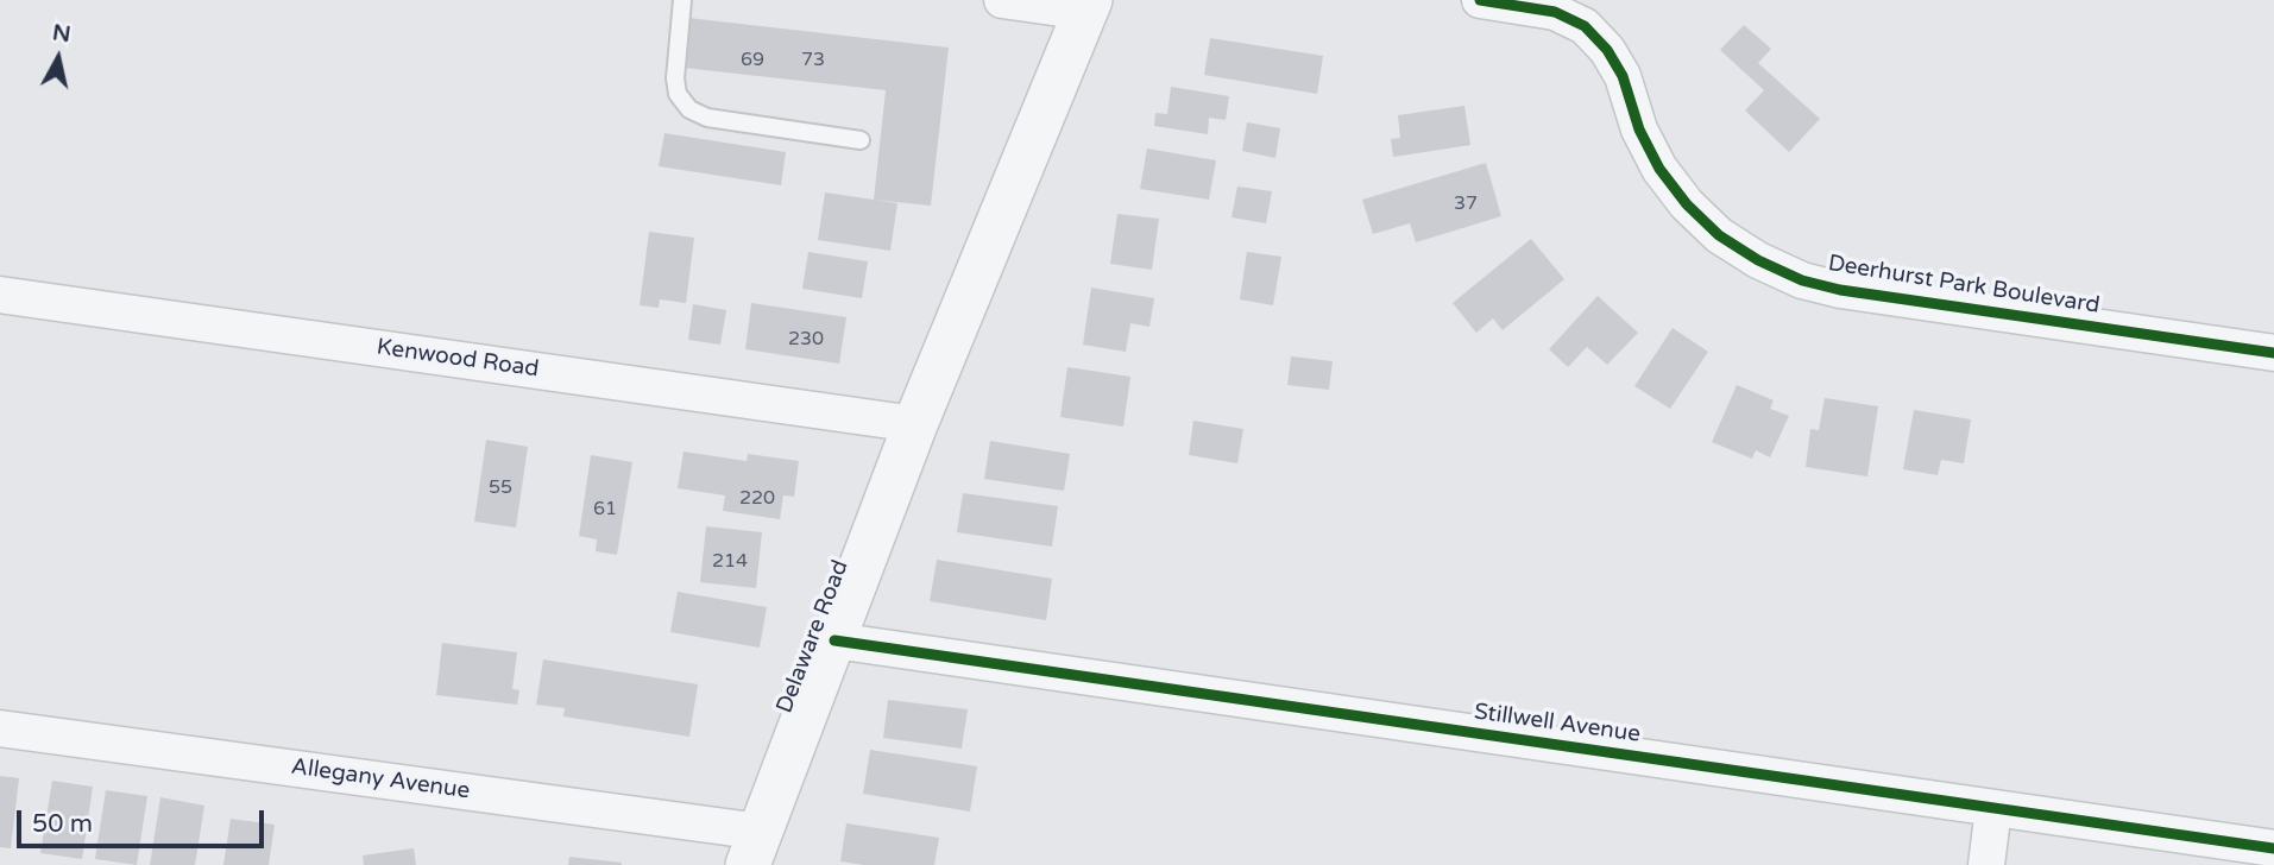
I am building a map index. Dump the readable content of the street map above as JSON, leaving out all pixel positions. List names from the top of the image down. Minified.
{"streets":{"street":["Deerhurst Park Boulevard","Kenwood Road","Delaware Road","Stillwell Avenue","Allegany Avenue"]},"crossings":[["Kenwood Road","Delaware Road"],["Delaware Road","Stillwell Avenue"],["Delaware Road","Allegany Avenue"]],"house_numbers":["69","73","37","230","55","220","61","214"],"scale_bar":"50 m","north":"top"}
